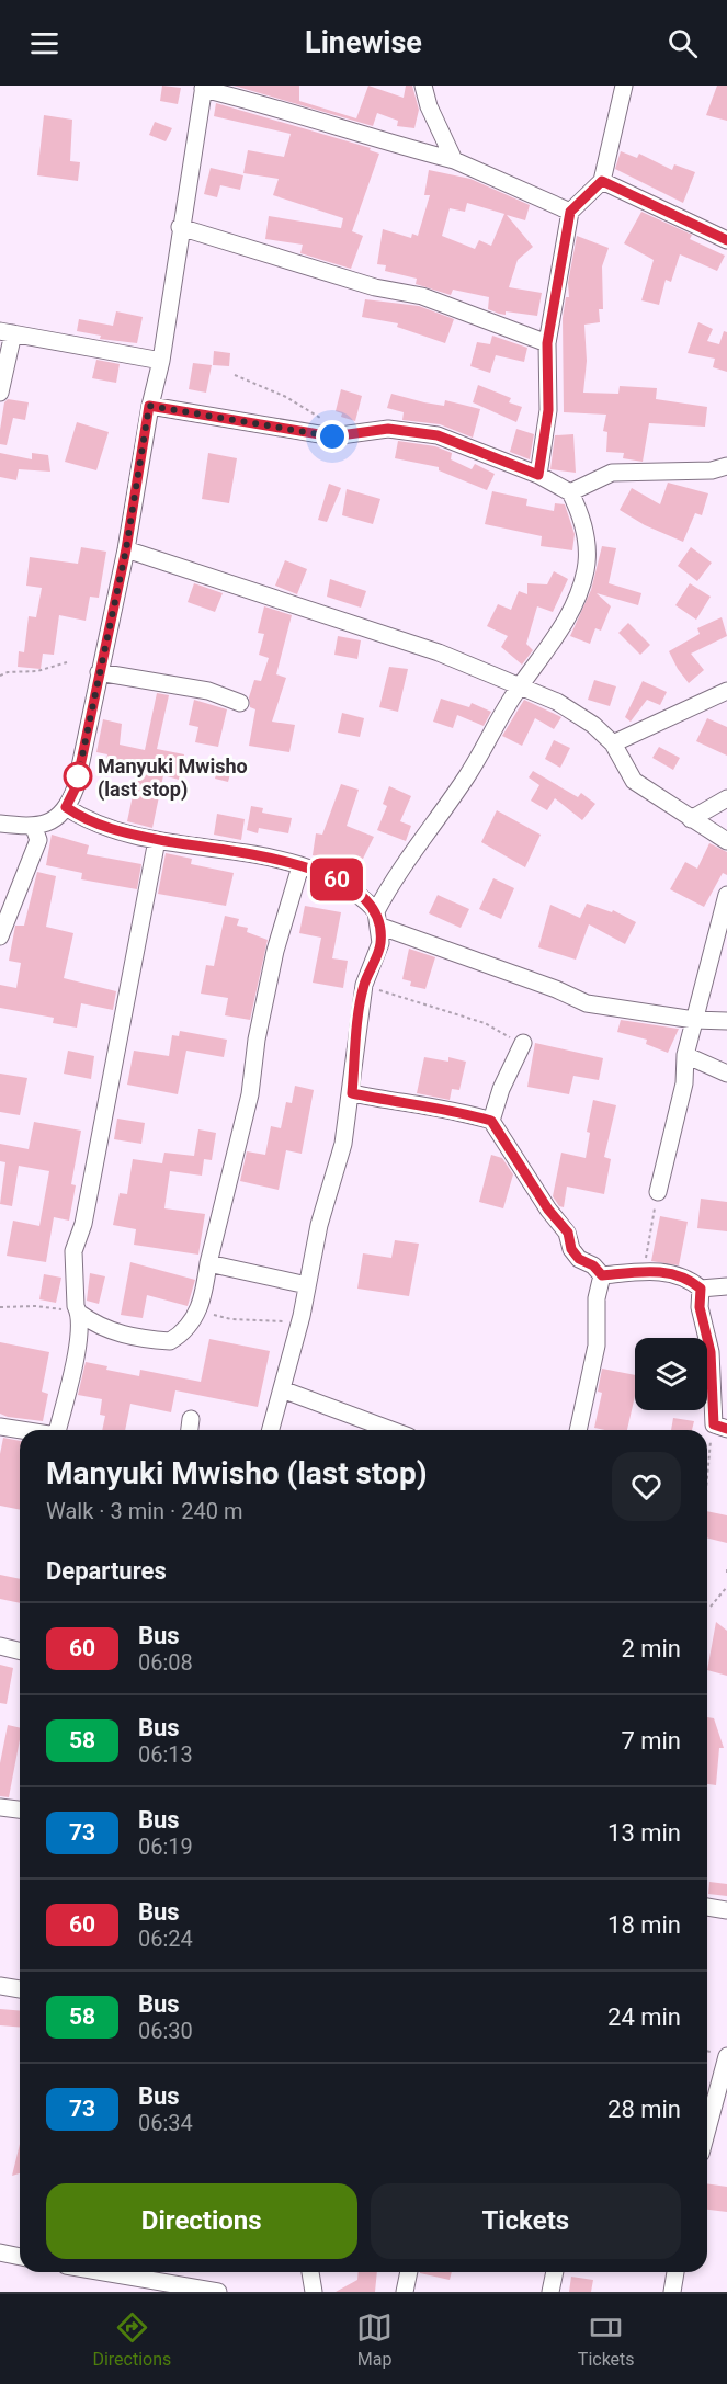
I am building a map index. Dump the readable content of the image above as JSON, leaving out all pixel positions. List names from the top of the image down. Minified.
{"places":["Manyuki Mwisho (last stop)"],"lines":["bus line 60"],"page":{"header":"Linewise","on_map":"60","heading":[["Manyuki Mwisho (last stop)","Walk · 3 min · 240 m"],"Departures"],"list":[{"mark":"60","name":"Bus","note":"06:08","value":"2 min"},{"mark":"58","name":"Bus","note":"06:13","value":"7 min"},{"mark":"73","name":"Bus","note":"06:19","value":"13 min"},{"mark":"60","name":"Bus","note":"06:24","value":"18 min"},{"mark":"58","name":"Bus","note":"06:30","value":"24 min"},{"mark":"73","name":"Bus","note":"06:34","value":"28 min"}],"buttons":["Directions","Tickets"],"tabs":["Directions","Map","Tickets"]}}
